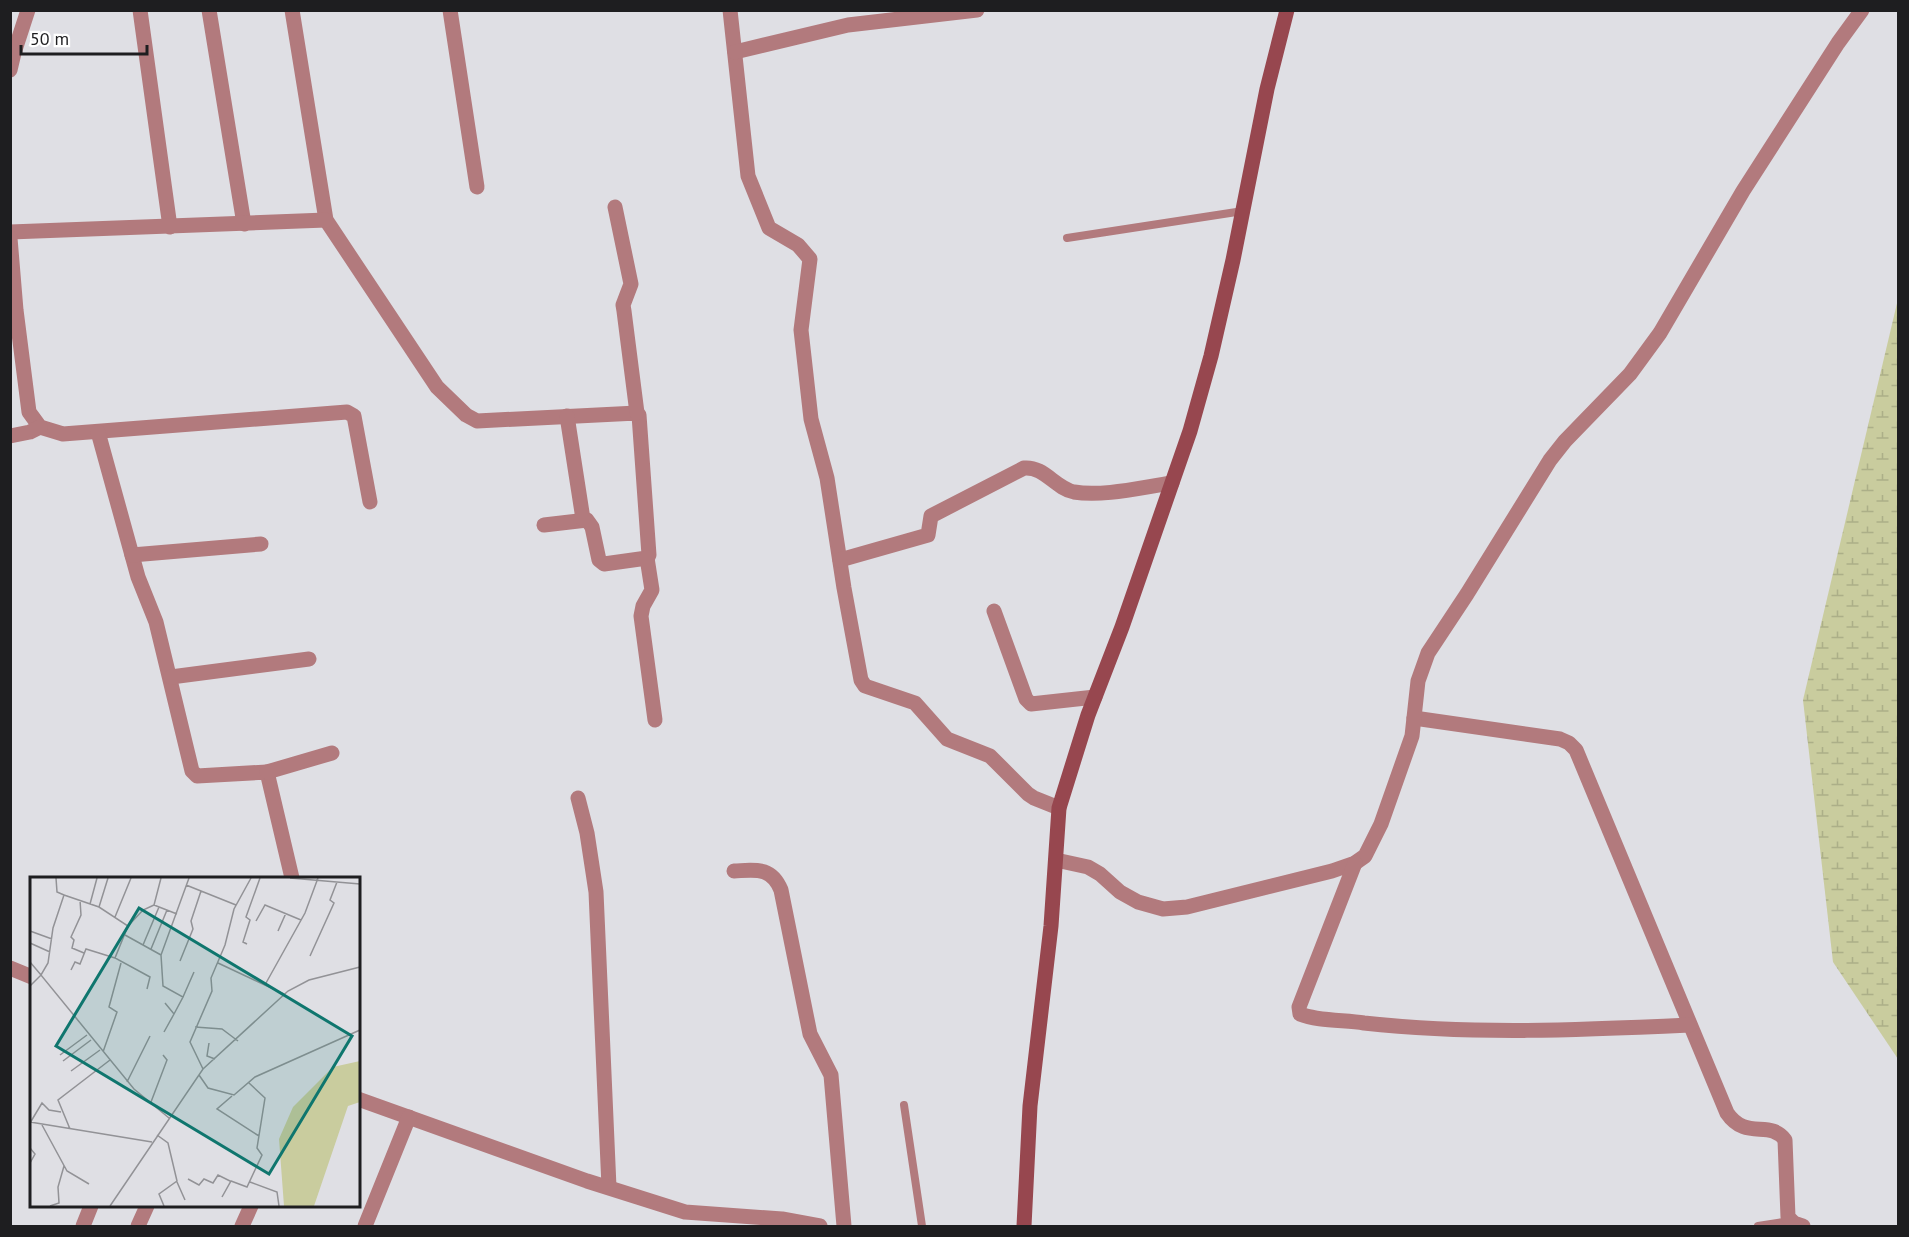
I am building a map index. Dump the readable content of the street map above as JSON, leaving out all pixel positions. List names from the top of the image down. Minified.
{"scale_bar":"50 m"}
